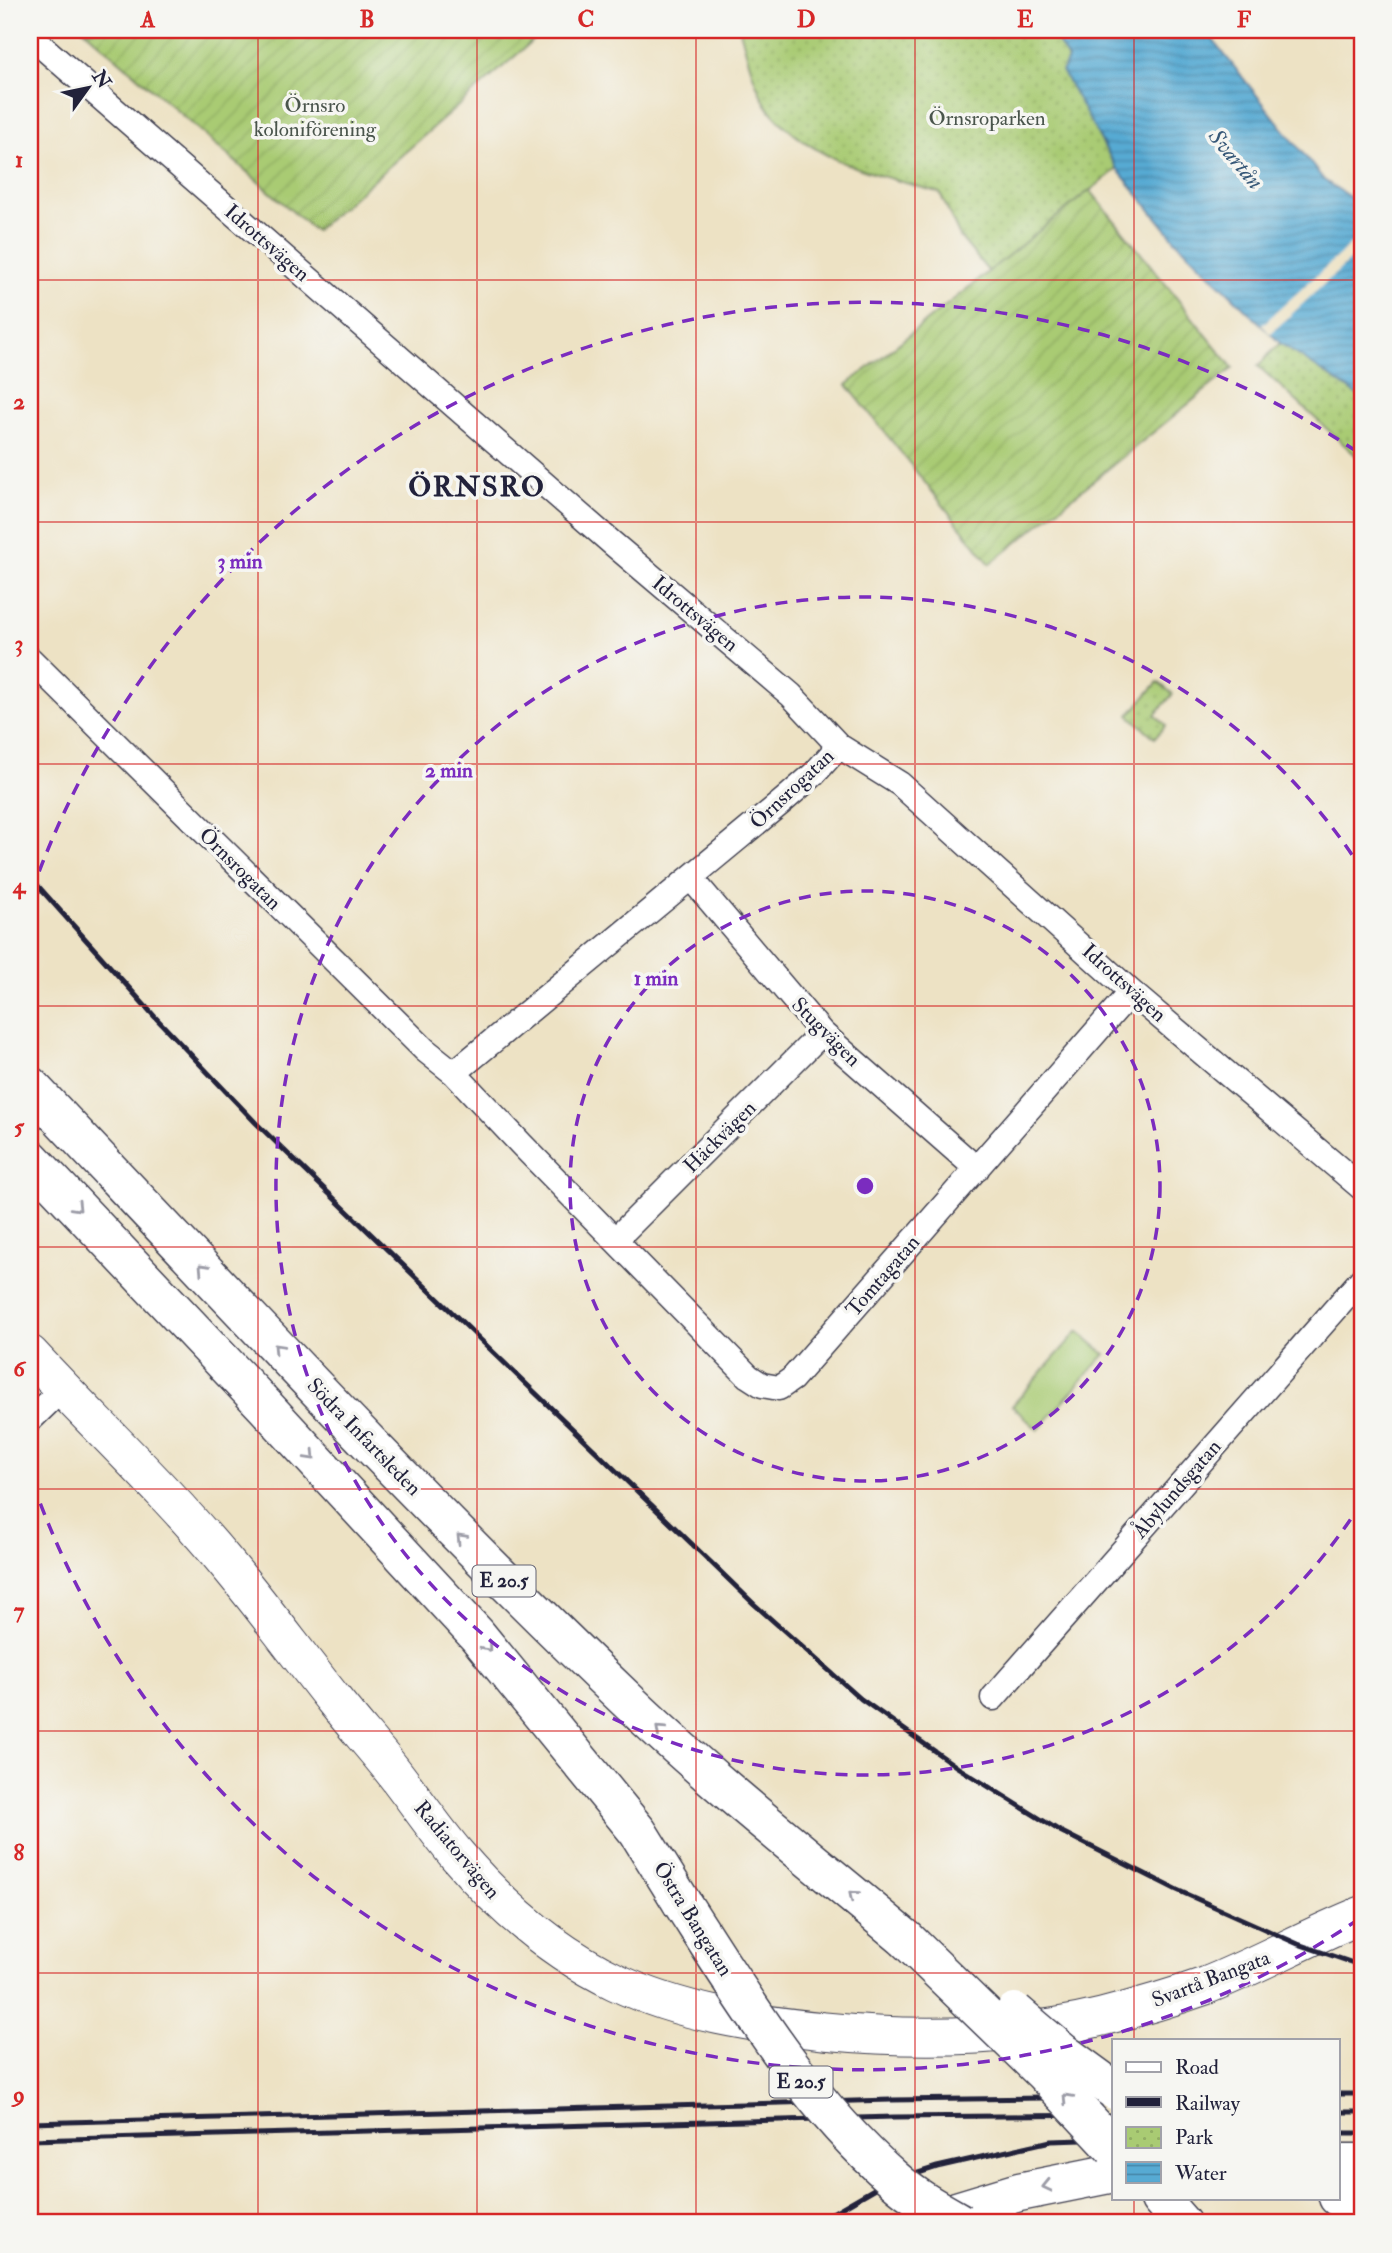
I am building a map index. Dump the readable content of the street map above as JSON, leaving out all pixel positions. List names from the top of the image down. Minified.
{"streets":{"main road":["Södra Infartsleden","E 20.5","Östra Bangatan"],"street":["Idrottsvägen","Örnsrogatan","Stugvägen","Häckvägen","Tomtagatan","Åbylundsgatan","Radiatorvägen","Svartå Bangata"]},"crossings":[["Idrottsvägen","Örnsrogatan"],["Idrottsvägen","Tomtagatan"],["Örnsrogatan","Stugvägen"],["Örnsrogatan","Häckvägen"],["Örnsrogatan","Tomtagatan"],["Stugvägen","Häckvägen"],["Stugvägen","Tomtagatan"],["Häckvägen","Tomtagatan"],["E 20.5","Östra Bangatan"],["Radiatorvägen","Svartå Bangata"]],"districts":["ÖRNSRO"],"water":["Svartån"],"parks":["Örnsro koloniförening","Örnsroparken"],"legend":["Road","Railway","Park","Water"],"north":"top right","grid":{"columns":["A","B","C","D","E","F"],"rows":["1","2","3","4","5","6","7","8","9"]},"rings":["3 min","2 min","1 min"]}
